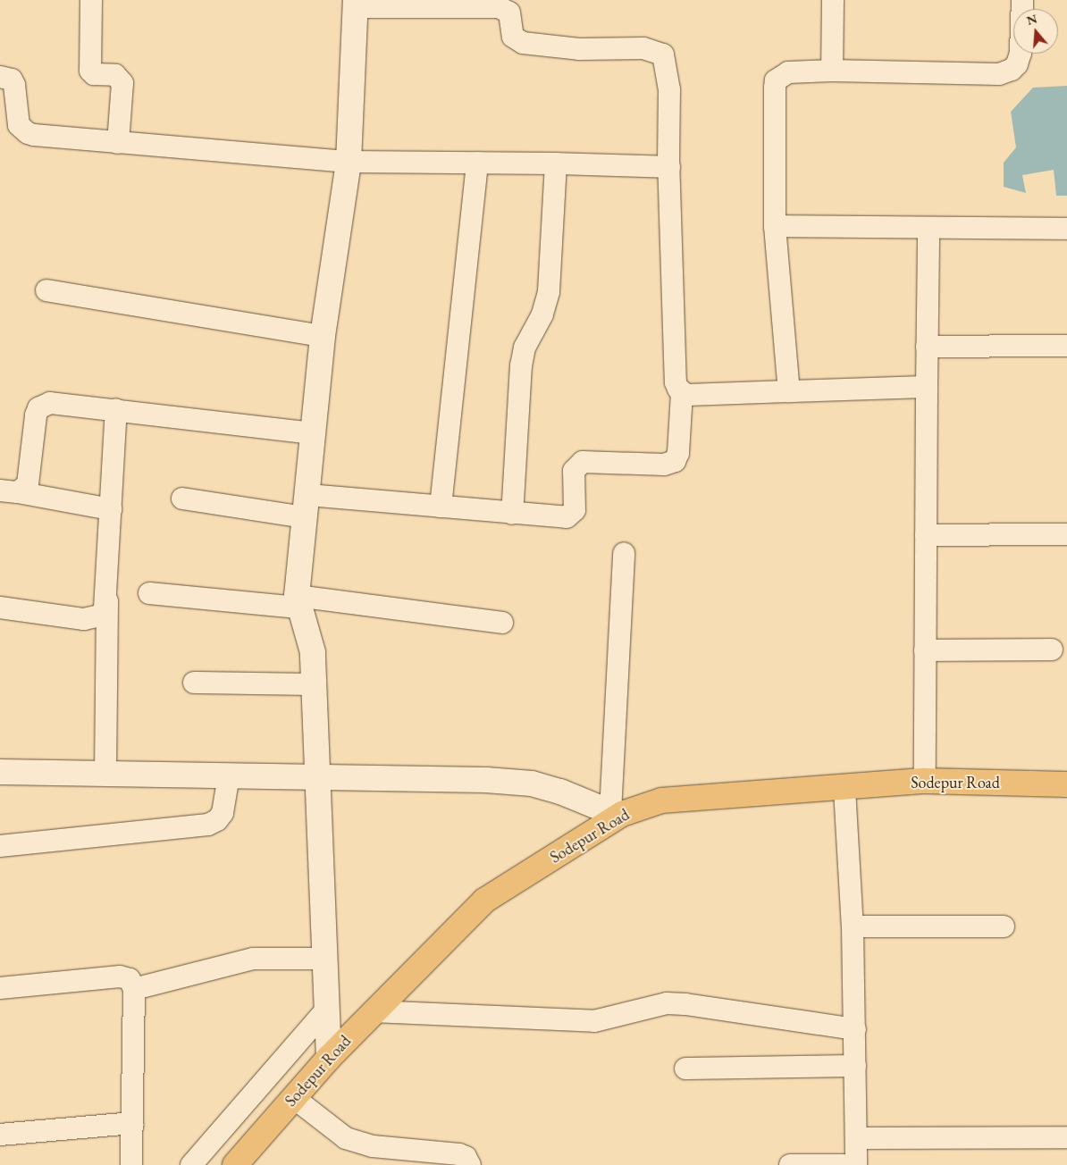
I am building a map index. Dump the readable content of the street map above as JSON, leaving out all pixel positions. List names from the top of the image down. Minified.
{"streets":{"main road":["Sodepur Road"]},"north":"top"}
